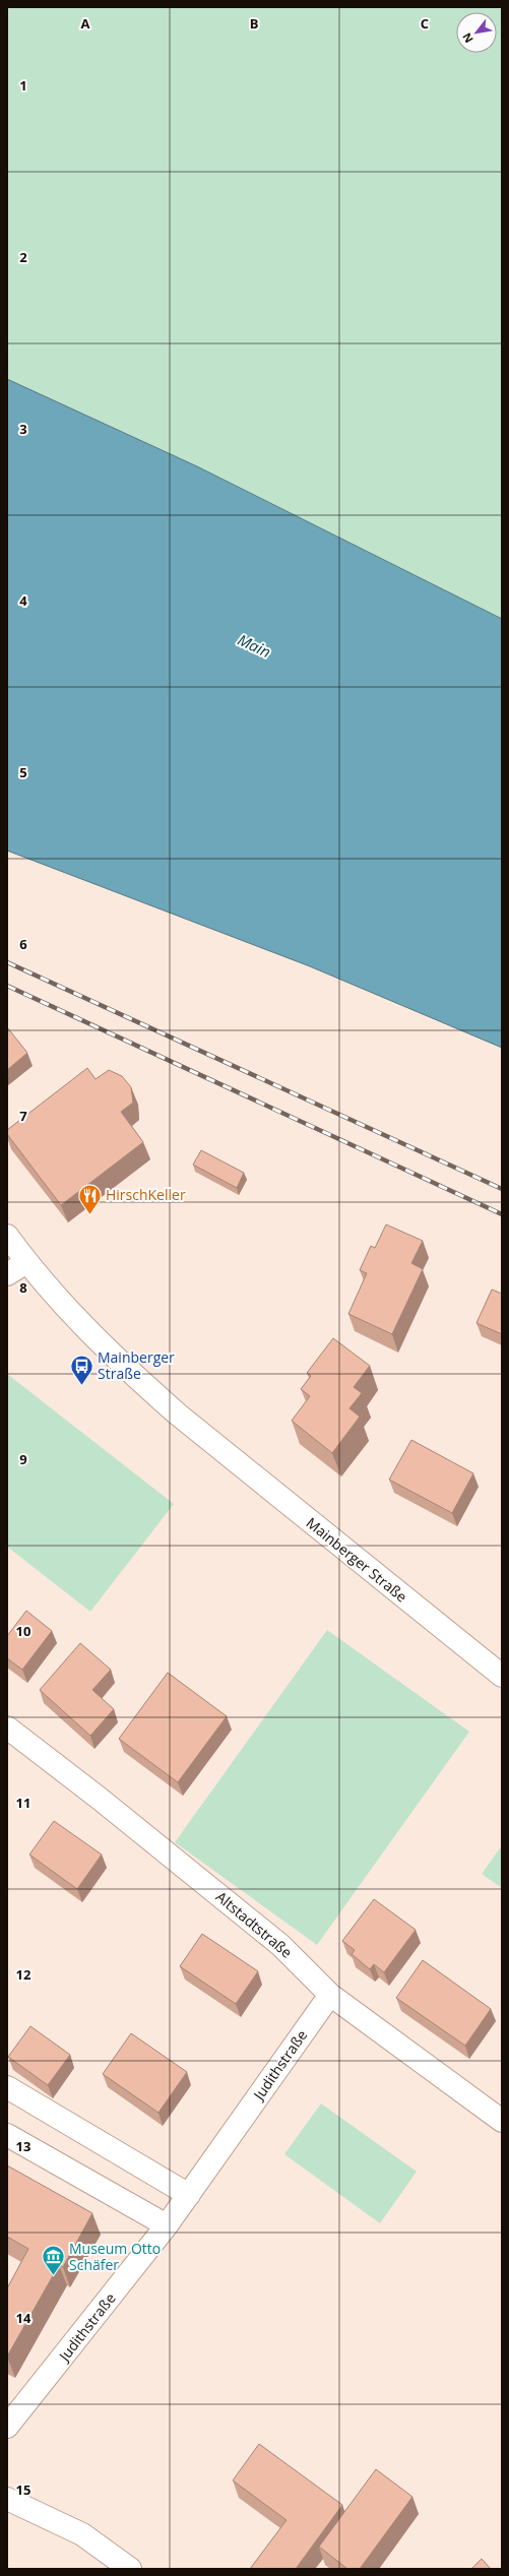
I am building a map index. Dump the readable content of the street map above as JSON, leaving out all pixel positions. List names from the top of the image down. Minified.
{"streets":{"street":["Mainberger Straße","Altstadtstraße","Judithstraße"]},"crossings":[["Altstadtstraße","Judithstraße"]],"water":["Main"],"places":{"restaurant":["HirschKeller"],"bus stop":["Mainberger Straße"],"museum":["Museum Otto Schäfer"]},"north":"bottom left","grid":{"columns":["A","B","C"],"rows":["1","2","3","4","5","6","7","8","9","10","11","12","13","14","15"]}}
